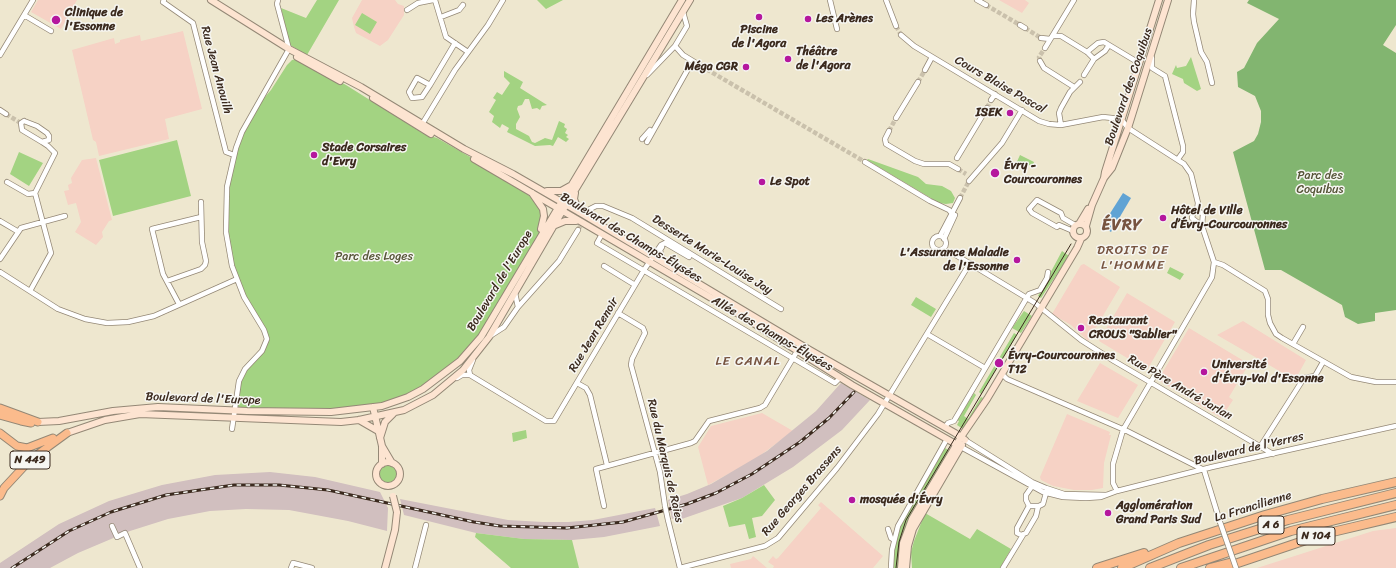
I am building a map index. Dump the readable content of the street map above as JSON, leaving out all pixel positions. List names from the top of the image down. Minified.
{"streets":{"highway":["La Francilienne","A 6","N 104"],"main road":["Boulevard des Coquibus","Boulevard des Champs-Élysées","Boulevard de l'Europe","N 449"],"street":["Rue Jean Anouilh","Cours Blaise Pascal","Desserte Marie-Louise Jay","Allée des Champs-Élysées","Rue Jean Renoir","Rue Père André Jarlan","Boulevard de l'Yerres","Rue du Marquis de Raies","Rue Georges Brassens"]},"crossings":[["Cours Blaise Pascal","Boulevard des Coquibus"],["Boulevard des Champs-Élysées","Boulevard de l'Europe"],["Boulevard des Champs-Élysées","Allée des Champs-Élysées"],["Boulevard des Champs-Élysées","Rue Jean Renoir"],["Boulevard des Champs-Élysées","Boulevard de l'Yerres"],["Boulevard des Champs-Élysées","Rue Georges Brassens"],["Boulevard de l'Europe","N 449"],["Allée des Champs-Élysées","Rue Jean Renoir"],["Rue Jean Renoir","Rue du Marquis de Raies"],["Rue Père André Jarlan","Boulevard de l'Yerres"],["Rue Père André Jarlan","Rue Georges Brassens"],["Rue du Marquis de Raies","Rue Georges Brassens"]],"districts":["ÉVRY","DROITS DE L'HOMME","LE CANAL"],"parks":["Parc des Coquibus","Parc des Loges"],"places":["Piscine de l'Agora","Les Arènes","Clinique de l'Essonne","Théâtre de l'Agora","Méga CGR","ISEK","Stade Corsaires d'Evry","Évry - Courcouronnes","Le Spot","Hôtel de Ville d’Évry-Courcouronnes","L'Assurance Maladie de l'Essonne","Restaurant CROUS \"Sablier\"","Évry-Courcouronnes T12","Université d'Évry-Val d'Essonne","mosquée d'Évry","Agglomération Grand Paris Sud"]}
